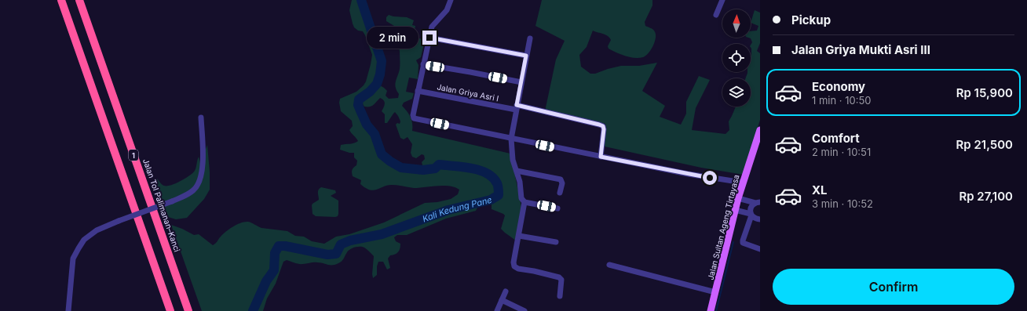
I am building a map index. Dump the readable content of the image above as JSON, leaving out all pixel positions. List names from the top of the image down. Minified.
{"streets":{"highway":["1","Jalan Tol Palimanan–Kanci"],"main road":["Jalan Sultan Ageng Tirtayasa"],"street":["Jalan Griya Asri I"]},"water":["Kali Kedung Pane"],"north":"top","page":{"banner":["Pickup","Jalan Griya Mukti Asri III"],"bubble":"2 min","list":[{"name":"Economy","note":"1 min · 10:50","value":"Rp 15,900"},{"name":"Comfort","note":"2 min · 10:51","value":"Rp 21,500"},{"name":"XL","note":"3 min · 10:52","value":"Rp 27,100"}],"buttons":"Confirm"}}
